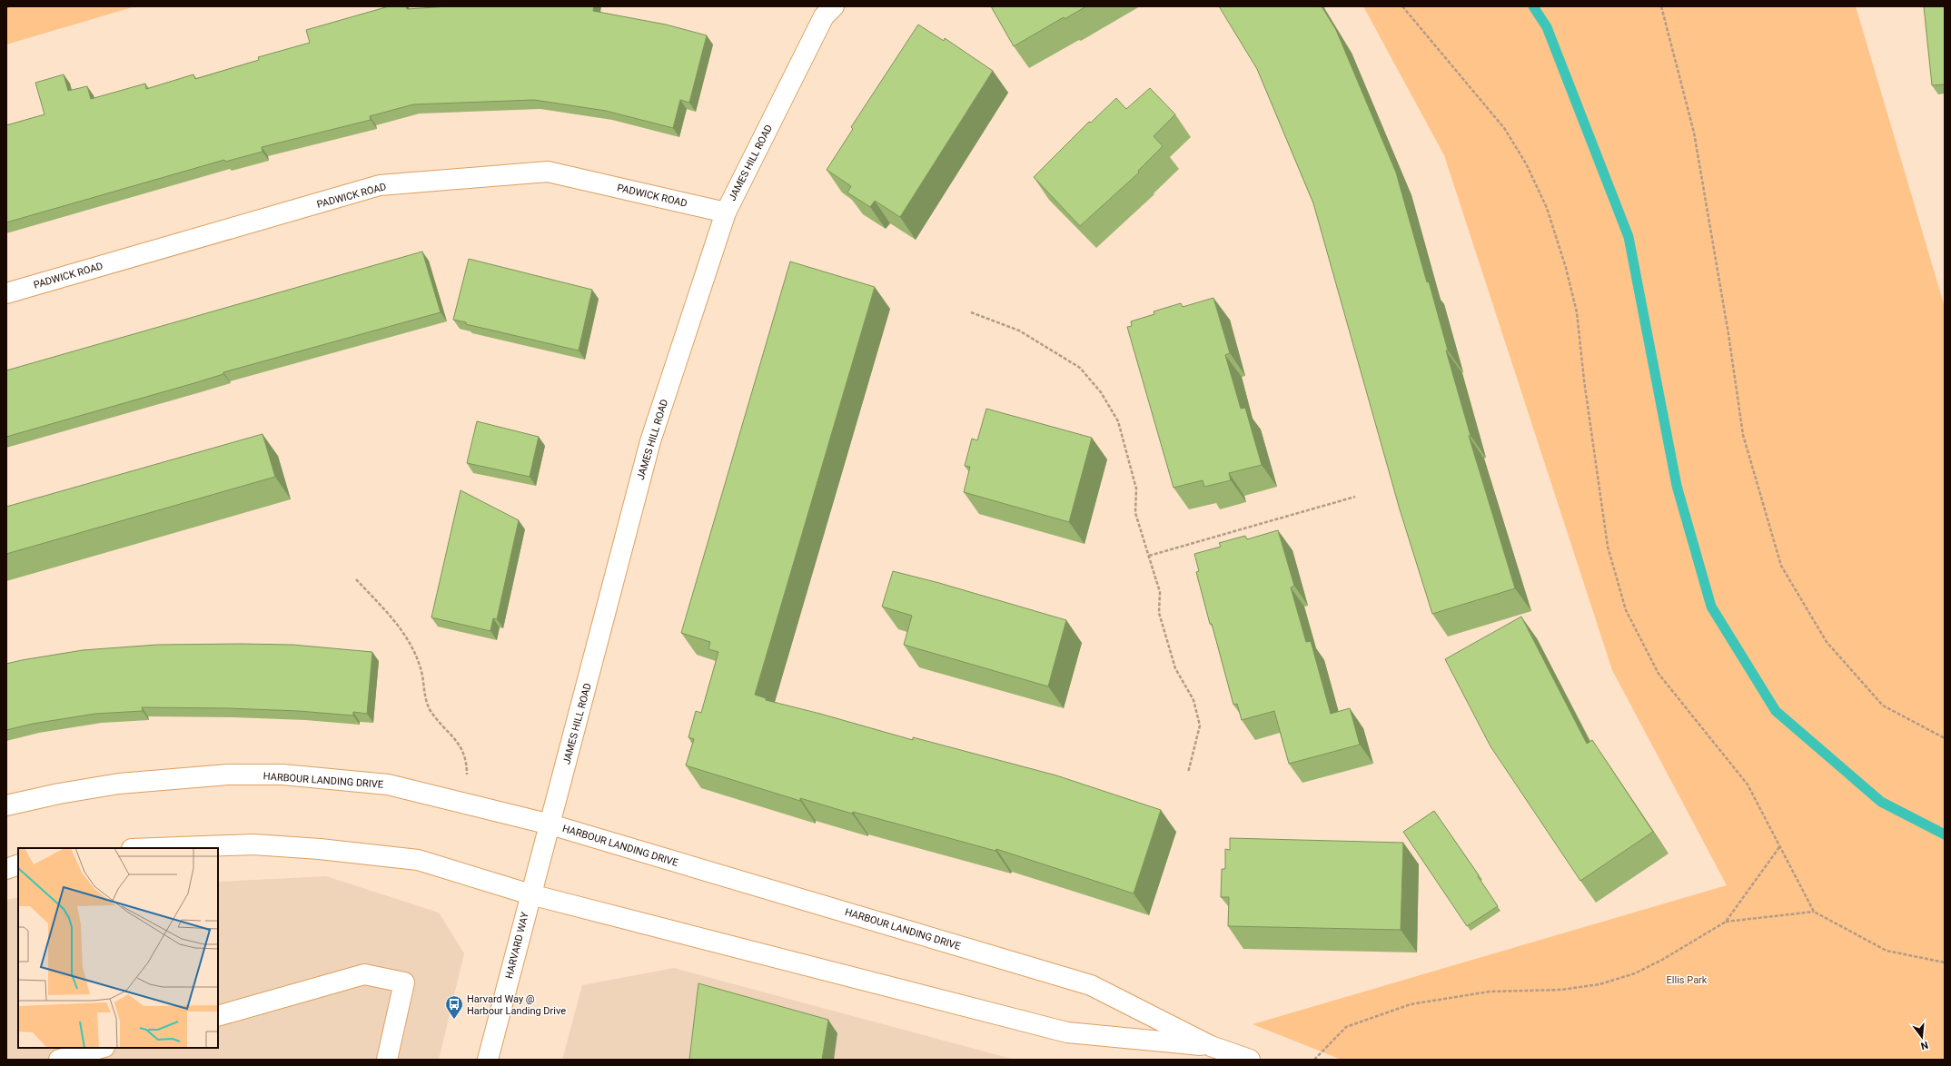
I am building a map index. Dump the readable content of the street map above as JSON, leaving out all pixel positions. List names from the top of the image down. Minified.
{"streets":{"street":["JAMES HILL ROAD","PADWICK ROAD","HARBOUR LANDING DRIVE","HARVARD WAY"]},"crossings":[["JAMES HILL ROAD","PADWICK ROAD"],["JAMES HILL ROAD","HARBOUR LANDING DRIVE"],["JAMES HILL ROAD","HARVARD WAY"],["HARBOUR LANDING DRIVE","HARVARD WAY"]],"parks":["Ellis Park"],"places":{"bus stop":["Harvard Way @ Harbour Landing Drive"]},"north":"bottom"}
